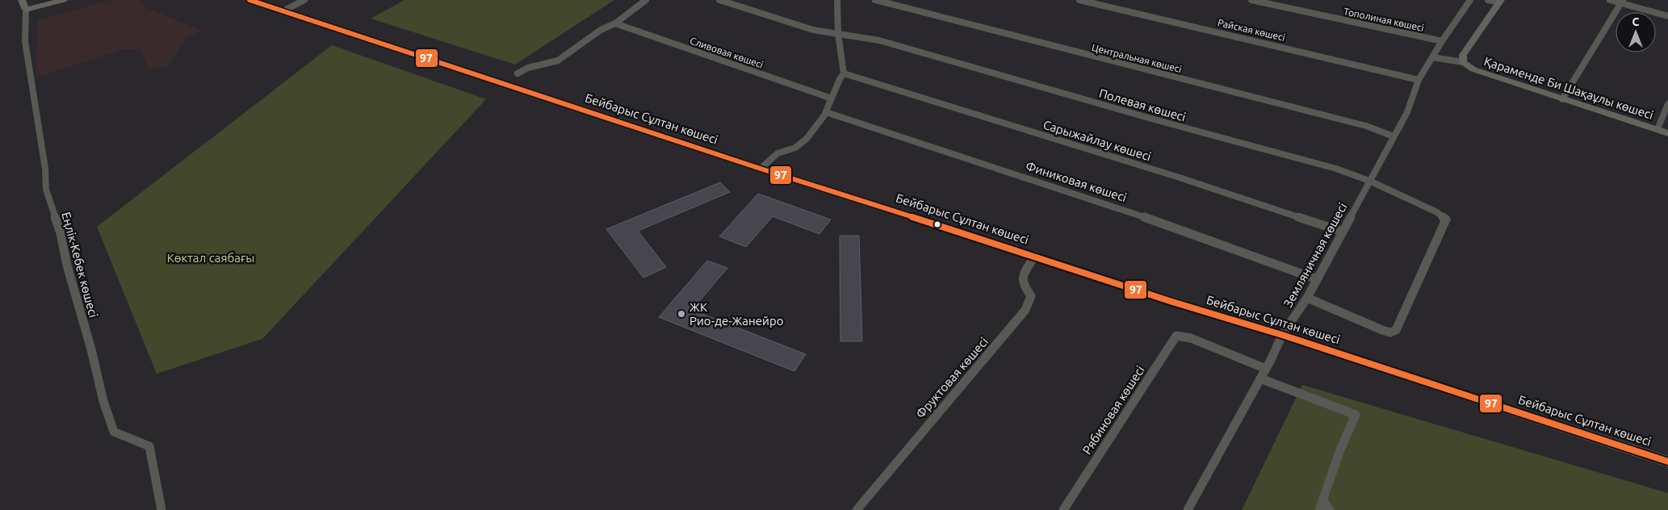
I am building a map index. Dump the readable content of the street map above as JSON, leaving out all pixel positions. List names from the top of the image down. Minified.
{"streets":{"street":["Тополиная көшесі","Райская көшесі","Сливовая көшесі","Центральная көшесі","Қараменде Би Шақаұлы көшесі","Полевая көшесі","Бейбарыс Сұлтан көшесі","Сарыжайлау көшесі","Финиковая көшесі","Земляничная көшесі","Еңлік-Кебек көшесі","Фруктовая көшесі","Рябиновая көшесі"]},"crossings":[["Тополиная көшесі","Земляничная көшесі"],["Райская көшесі","Земляничная көшесі"],["Центральная көшесі","Земляничная көшесі"],["Полевая көшесі","Земляничная көшесі"],["Бейбарыс Сұлтан көшесі","Земляничная көшесі"],["Бейбарыс Сұлтан көшесі","Фруктовая көшесі"],["Сарыжайлау көшесі","Земляничная көшесі"],["Финиковая көшесі","Земляничная көшесі"],["Земляничная көшесі","Рябиновая көшесі"]],"parks":["Көктал саябағы"],"places":["ЖК Рио-де-Жанейро"],"lines":["transit line 97"],"north":"top"}
